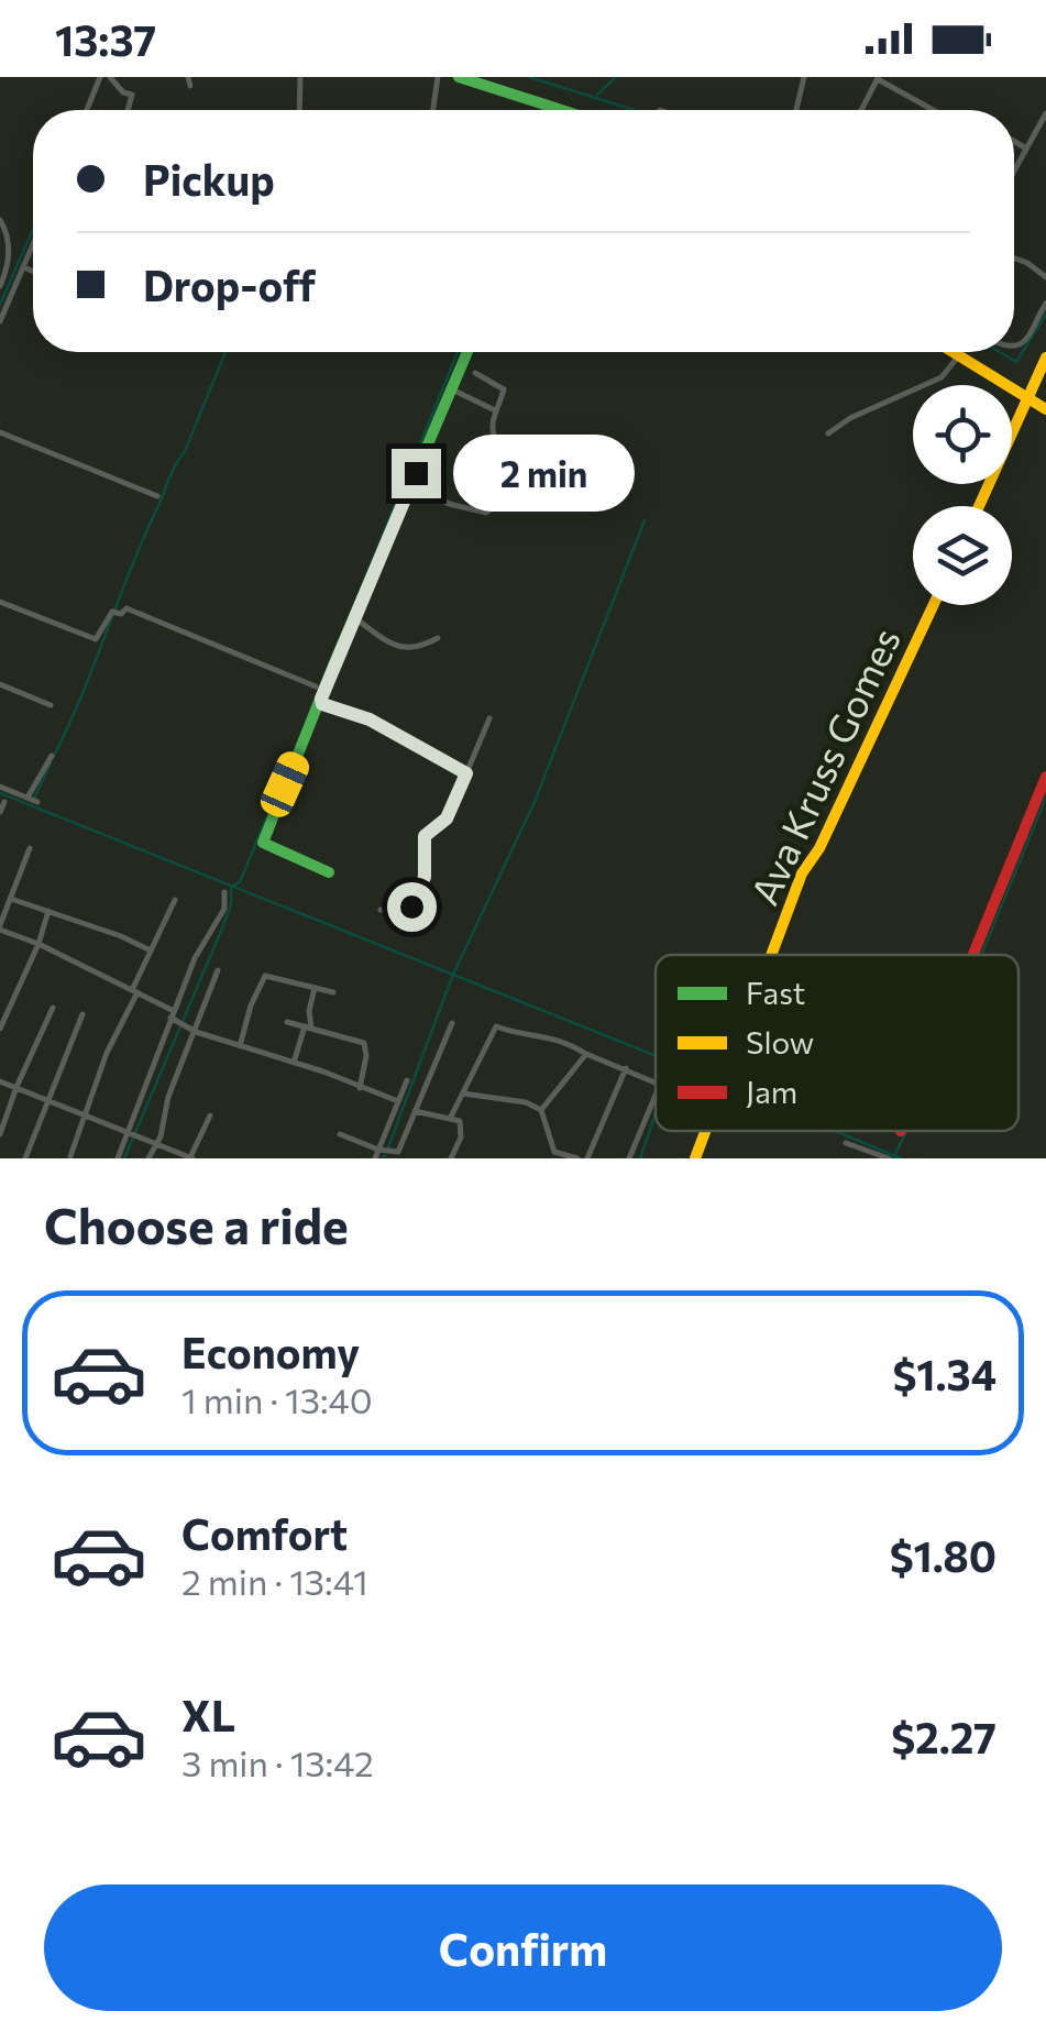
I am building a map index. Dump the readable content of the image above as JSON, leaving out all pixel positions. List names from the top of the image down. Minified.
{"streets":{"street":["Ava Kruss Gomes"]},"legend":["Fast","Slow","Jam"],"page":{"status":"13:37","banner":["Pickup","Drop-off"],"bubble":"2 min","heading":"Choose a ride","list":[{"name":"Economy","note":"1 min · 13:40","value":"$1.34"},{"name":"Comfort","note":"2 min · 13:41","value":"$1.80"},{"name":"XL","note":"3 min · 13:42","value":"$2.27"}],"buttons":"Confirm"}}
